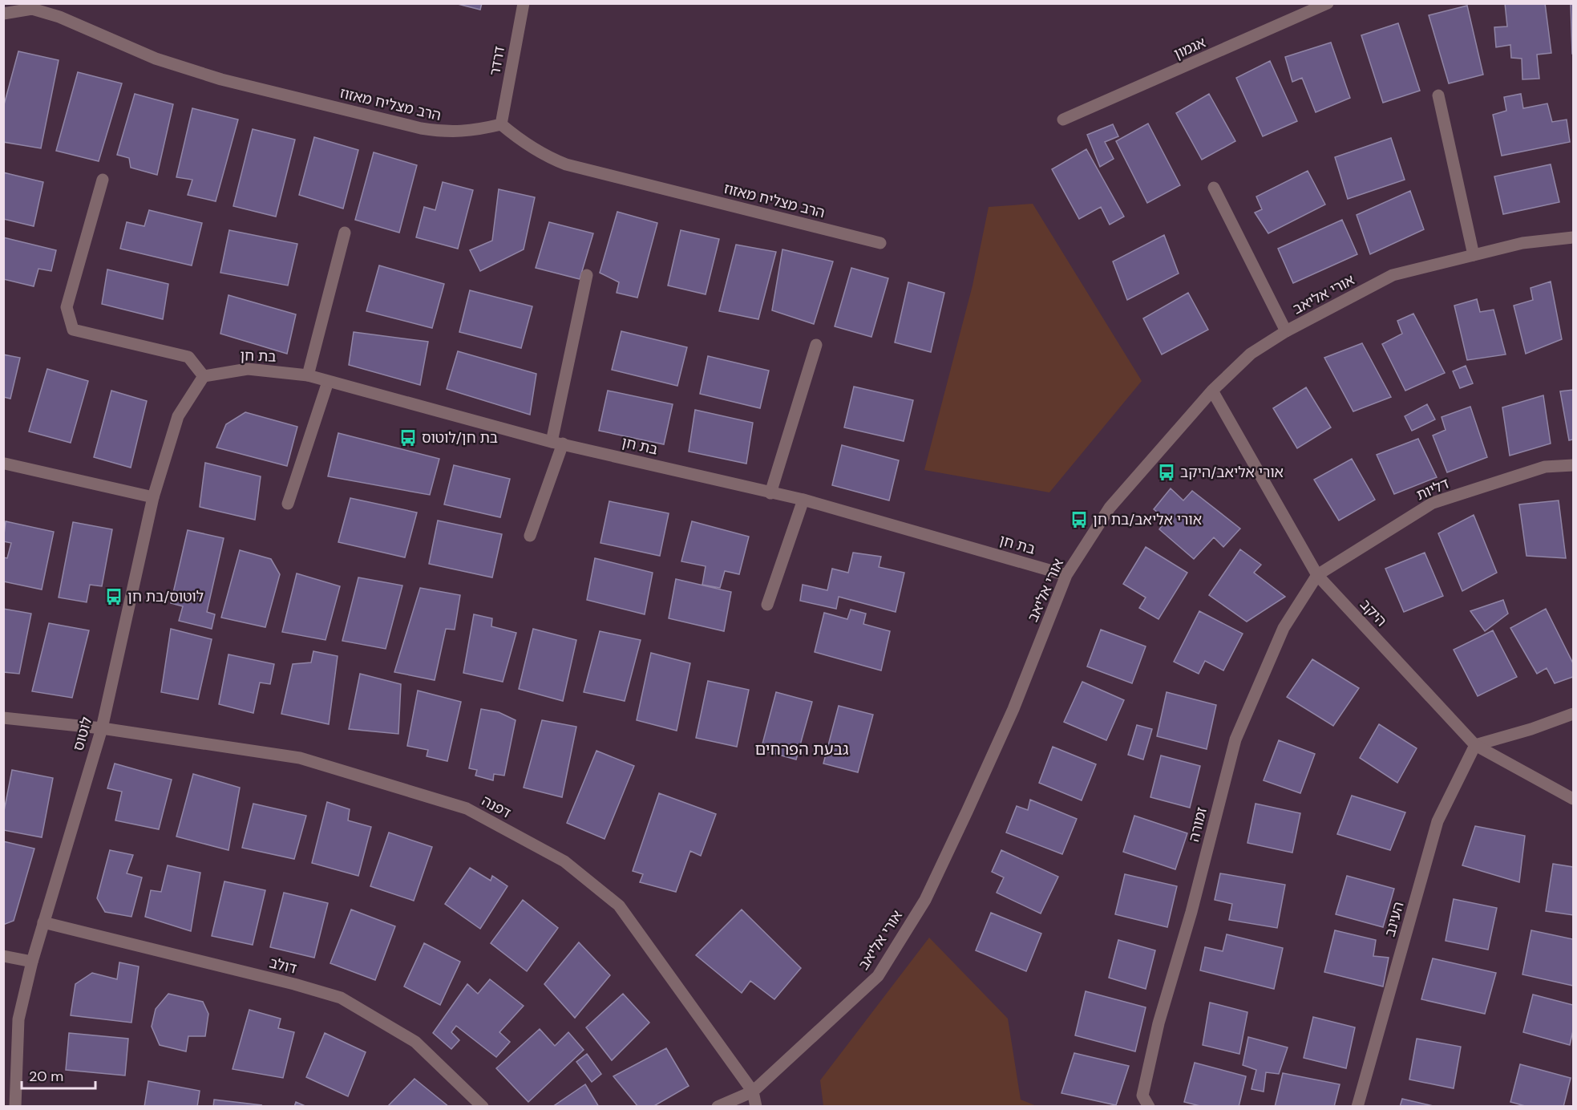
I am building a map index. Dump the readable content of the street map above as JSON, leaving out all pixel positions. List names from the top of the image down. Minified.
{"streets":{"street":["אגמון","דרדר","הרב מצליח מאזוז","אורי אליאב","בת חן","דליות","היקב","לוטוס","דפנה","זמורה","העינב","דולב"]},"crossings":[["דרדר","הרב מצליח מאזוז"],["אורי אליאב","בת חן"],["אורי אליאב","היקב"],["אורי אליאב","דפנה"],["בת חן","לוטוס"],["דליות","היקב"],["דליות","זמורה"],["היקב","זמורה"],["היקב","העינב"],["לוטוס","דפנה"],["לוטוס","דולב"]],"districts":["גבעת הפרחים"],"places":{"bus stop":["בת חן/לוטוס","אורי אליאב/היקב","אורי אליאב/בת חן","לוטוס/בת חן"]},"scale_bar":"20 m"}
